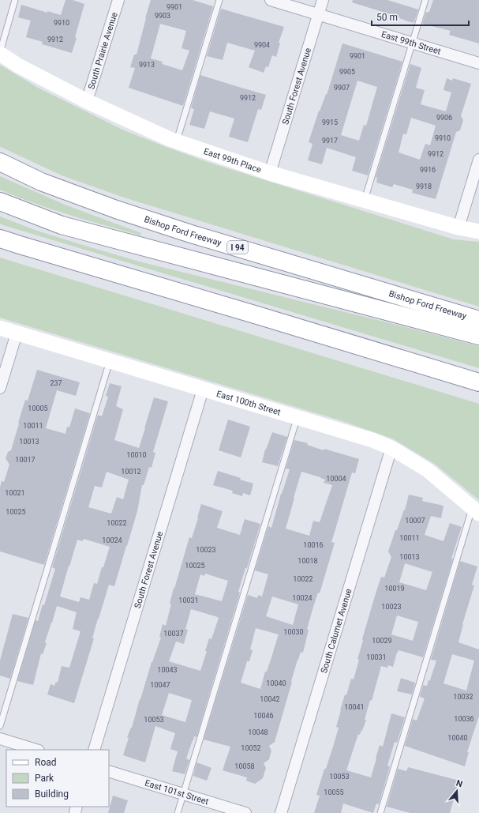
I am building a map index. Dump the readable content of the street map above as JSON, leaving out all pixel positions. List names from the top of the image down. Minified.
{"streets":{"highway":["Bishop Ford Freeway","I 94"],"street":["East 99th Street","South Prairie Avenue","South Forest Avenue","East 99th Place","East 100th Street","South Calumet Avenue","East 101st Street"]},"crossings":[["East 99th Street","South Forest Avenue"],["South Prairie Avenue","East 99th Place"],["South Forest Avenue","East 99th Place"],["South Forest Avenue","East 100th Street"],["East 100th Street","South Calumet Avenue"]],"house_numbers":["9901","9903","9910","9912","9904","9901","9913","9905","9907","9912","9906","9915","9910","9917","9912","9916","9918","237","10005","10011","10013","10010","10017","10012","10004","10021","10025","10007","10022","10011","10024","10016","10023","10013","10018","10025","10022","10019","10024","10031","10023","10030","10037","10029","10031","10043","10040","10047","10032","10042","10041","10046","10036","10053","10048","10040","10052","10058","10053","10055"],"legend":["Road","Park","Building"],"scale_bar":"50 m","north":"top"}
